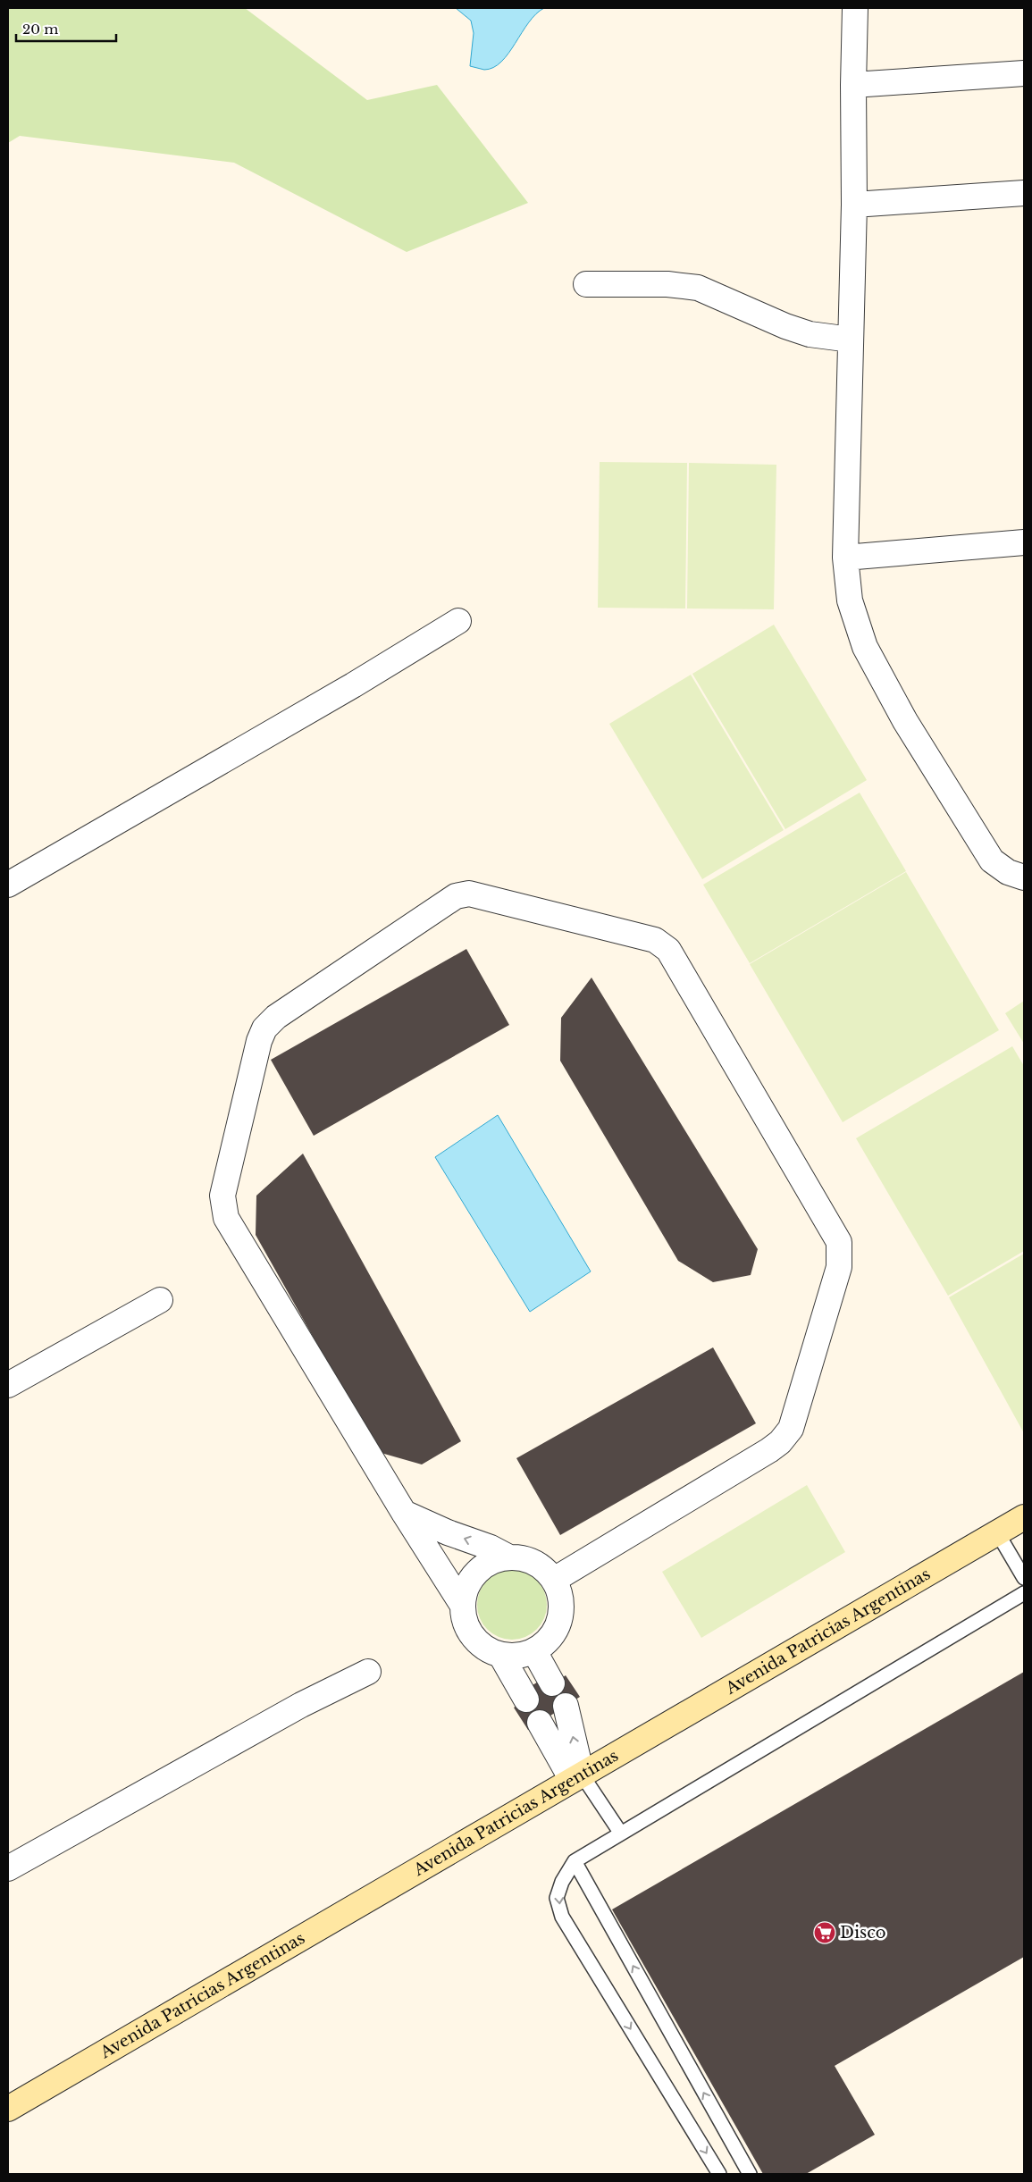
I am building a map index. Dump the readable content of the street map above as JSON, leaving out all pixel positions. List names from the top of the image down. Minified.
{"streets":{"street":["Avenida Patricias Argentinas"]},"places":{"supermarket":["Disco"]},"scale_bar":"20 m"}
